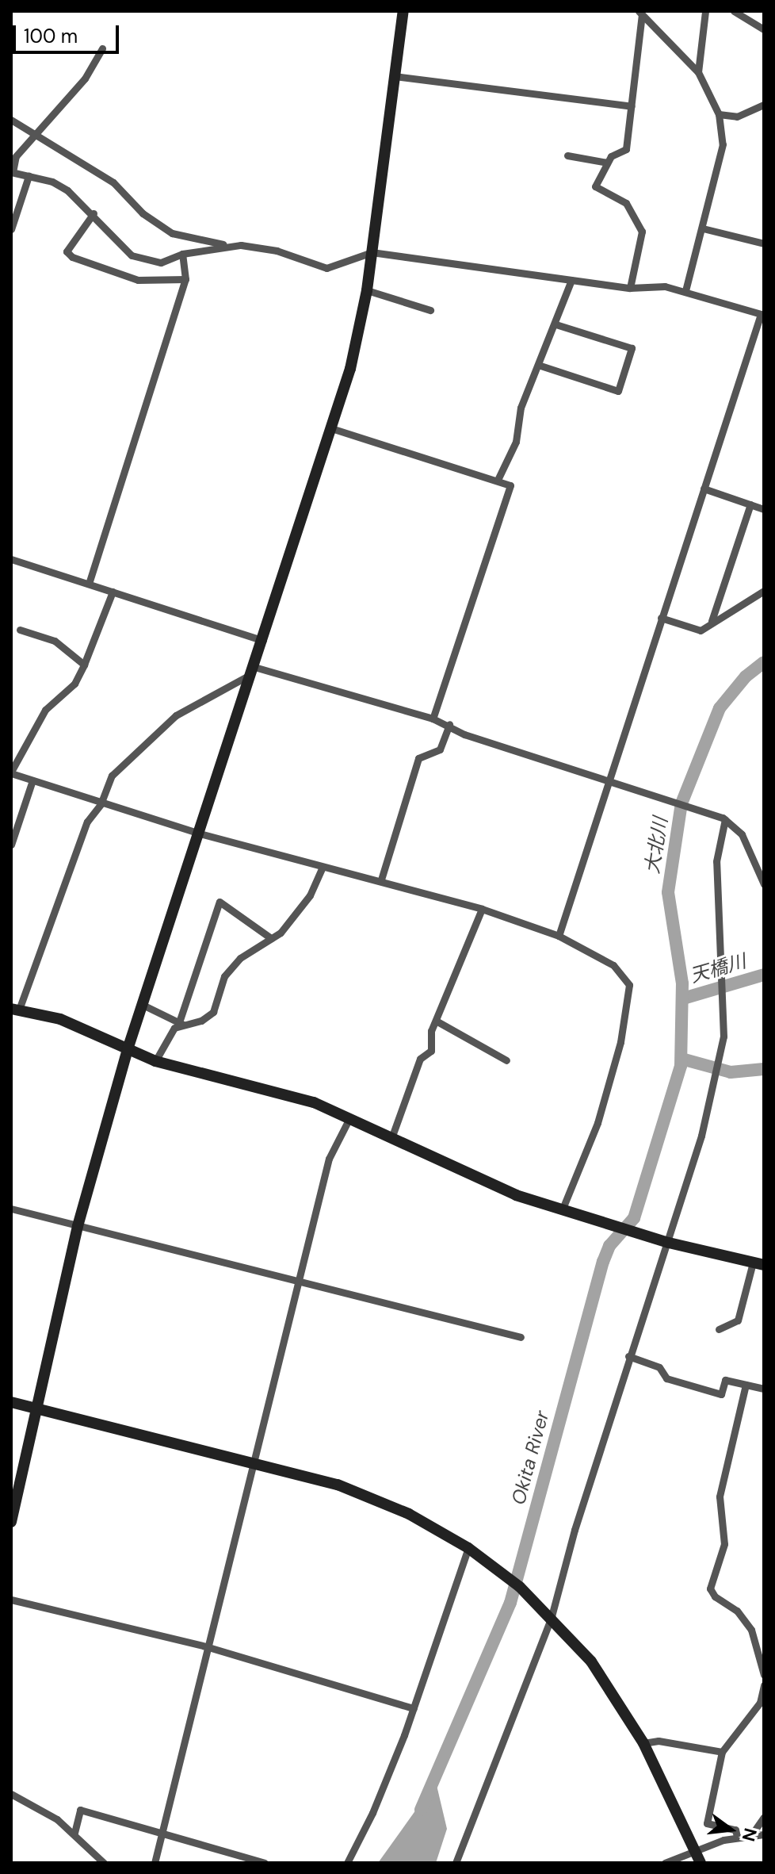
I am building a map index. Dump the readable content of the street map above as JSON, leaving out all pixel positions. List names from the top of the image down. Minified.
{"water":["大北川","天橋川","Okita River"],"scale_bar":"100 m","north":"right"}
